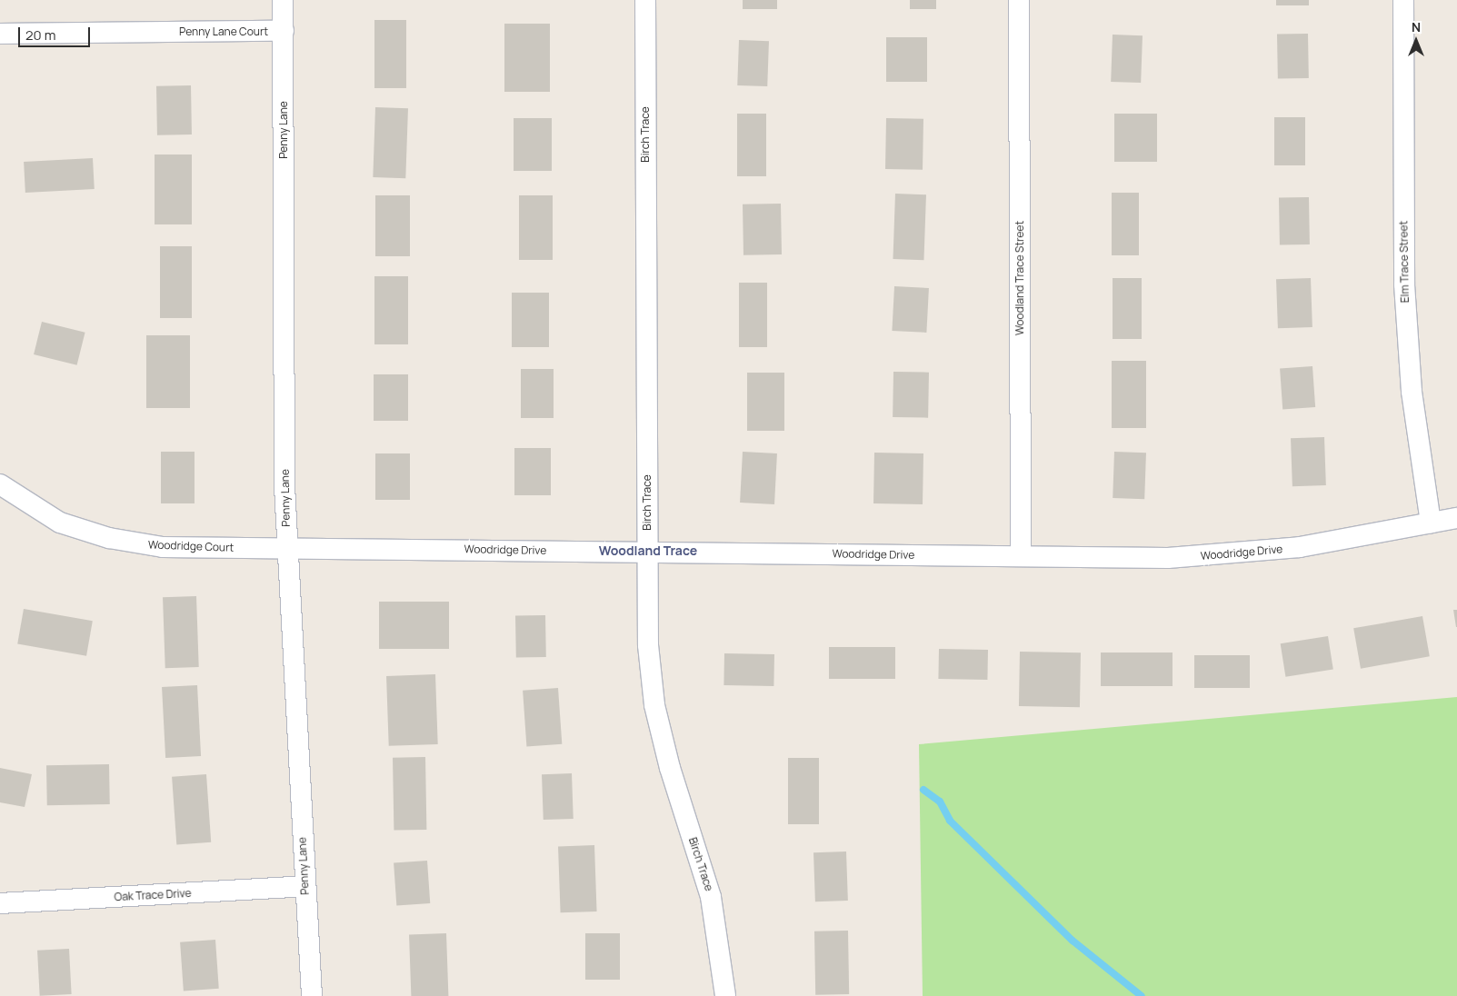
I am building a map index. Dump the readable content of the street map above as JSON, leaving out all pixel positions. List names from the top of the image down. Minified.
{"streets":{"street":["Penny Lane Court","Penny Lane","Birch Trace","Elm Trace Street","Woodland Trace Street","Woodridge Court","Woodridge Drive","Oak Trace Drive"]},"crossings":[["Penny Lane Court","Penny Lane"],["Penny Lane","Woodridge Court"],["Penny Lane","Woodridge Drive"],["Penny Lane","Oak Trace Drive"],["Birch Trace","Woodridge Drive"],["Elm Trace Street","Woodridge Drive"],["Woodland Trace Street","Woodridge Drive"],["Woodridge Court","Woodridge Drive"]],"districts":["Woodland Trace"],"scale_bar":"20 m","north":"top"}
